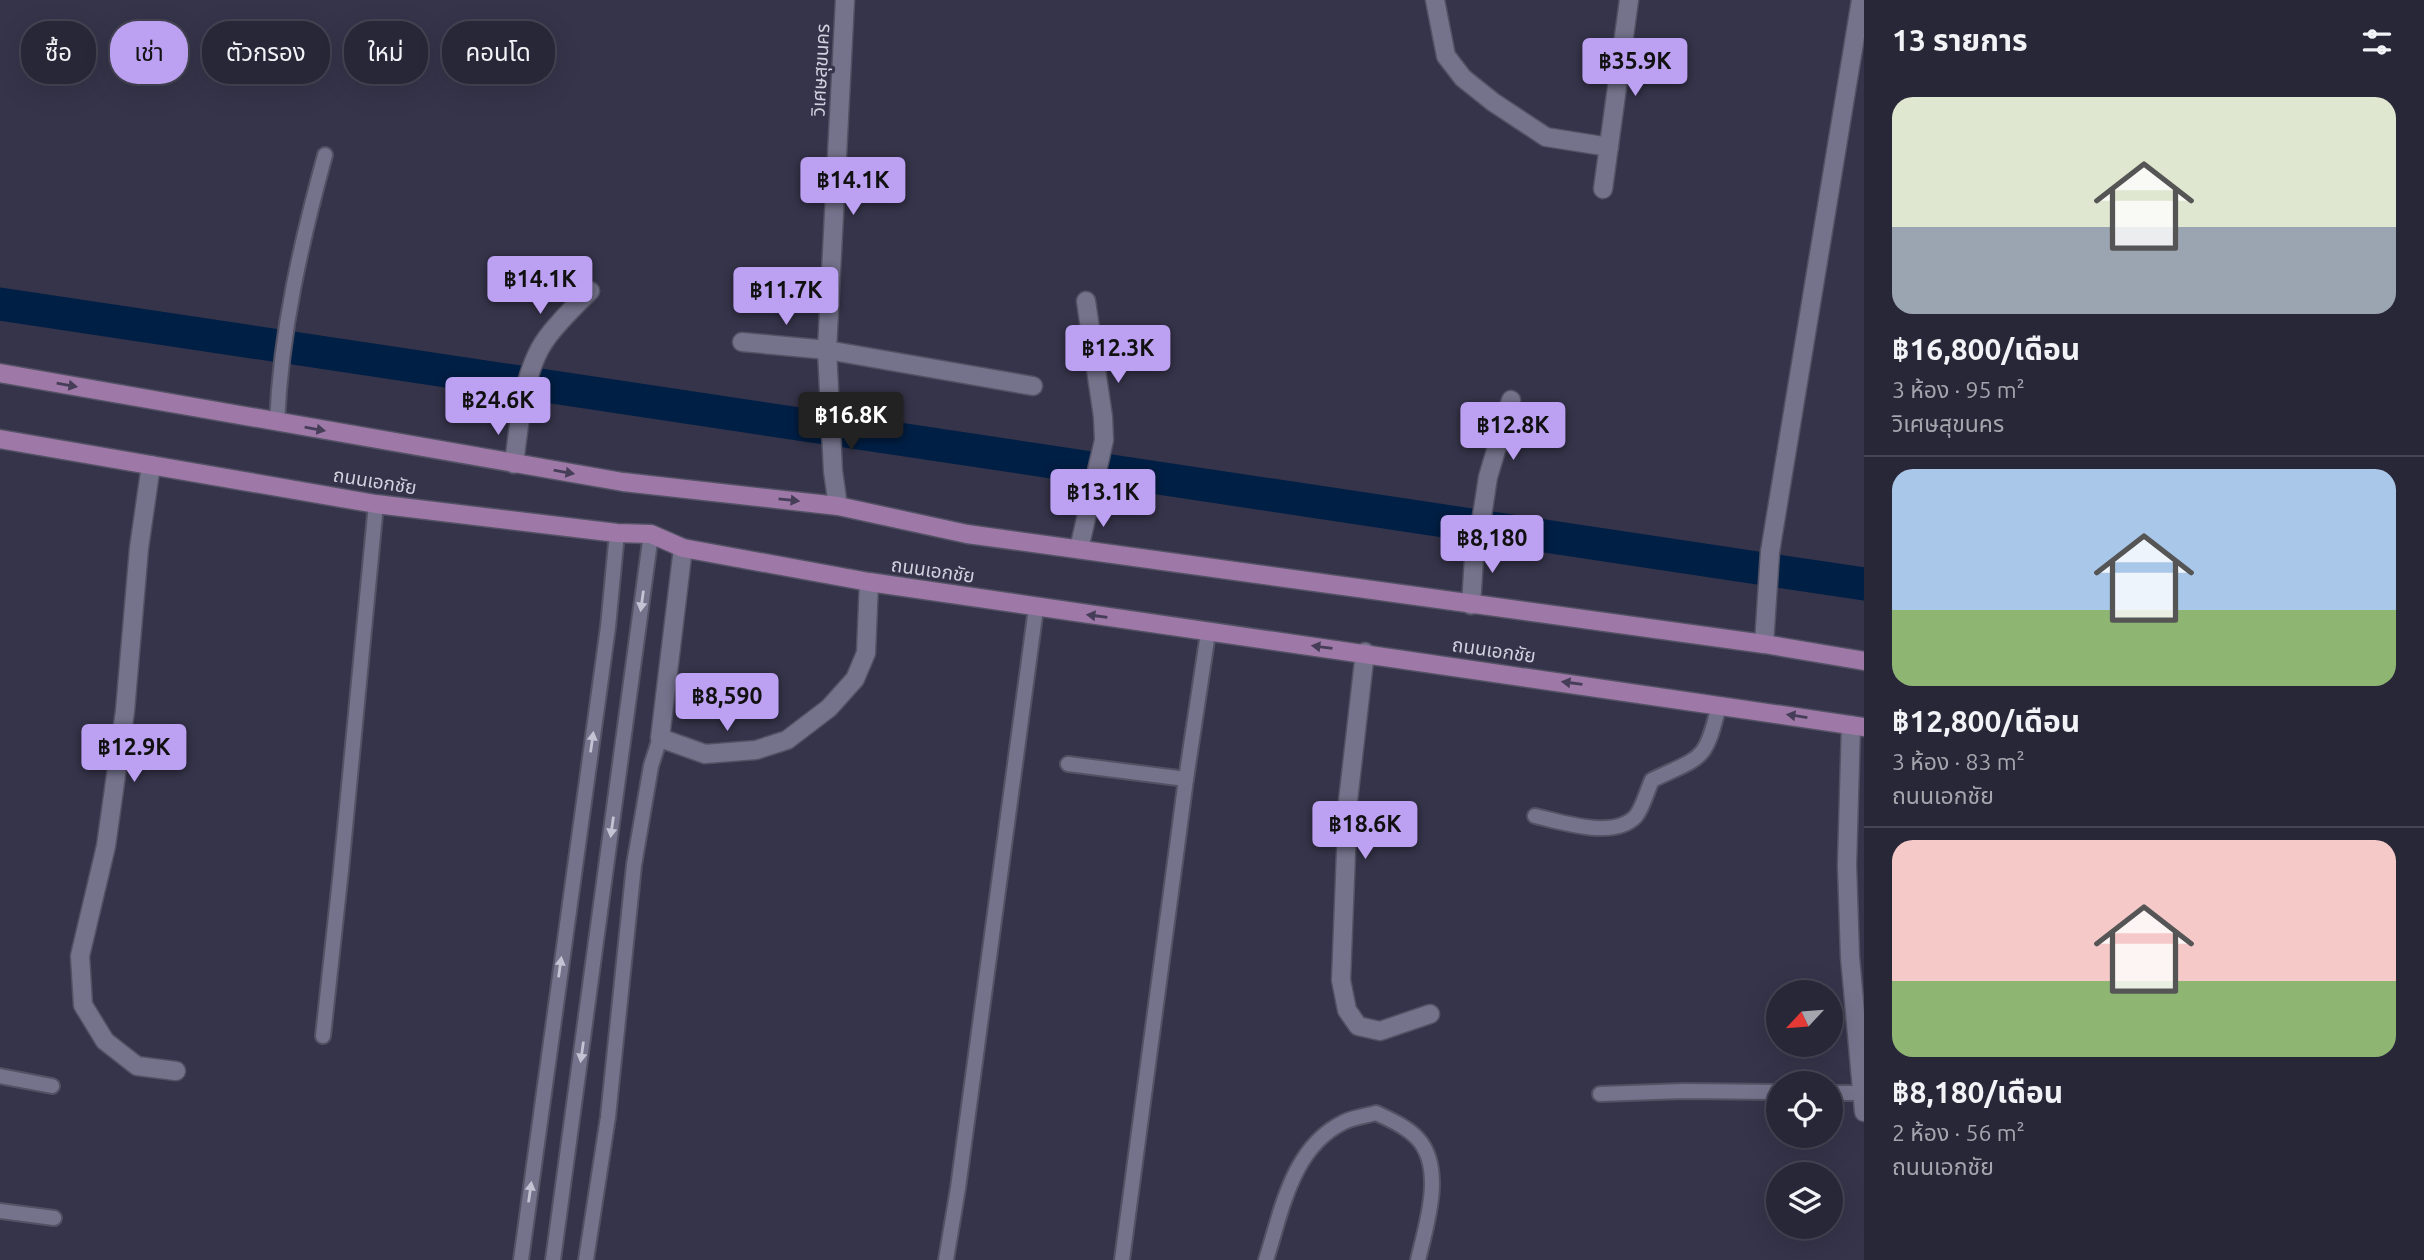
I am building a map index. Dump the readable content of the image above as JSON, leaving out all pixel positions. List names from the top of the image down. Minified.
{"streets":{"main road":["ถนนเอกชัย"],"street":["วิเศษสุขนคร"]},"north":"bottom left","page":{"heading":"13 รายการ","chip":["ซื้อ","เช่า","ตัวกรอง","ใหม่","คอนโด"],"price":["฿35.9K","฿14.1K","฿14.1K","฿11.7K","฿12.3K","฿24.6K","฿16.8K","฿12.8K","฿13.1K","฿8,180","฿8,590","฿12.9K","฿18.6K"],"list":[{"name":"฿16,800/เดือน","note":"3 ห้อง · 95 m² · วิเศษสุขนคร"},{"name":"฿12,800/เดือน","note":"3 ห้อง · 83 m² · ถนนเอกชัย"},{"name":"฿8,180/เดือน","note":"2 ห้อง · 56 m² · ถนนเอกชัย"}]}}
